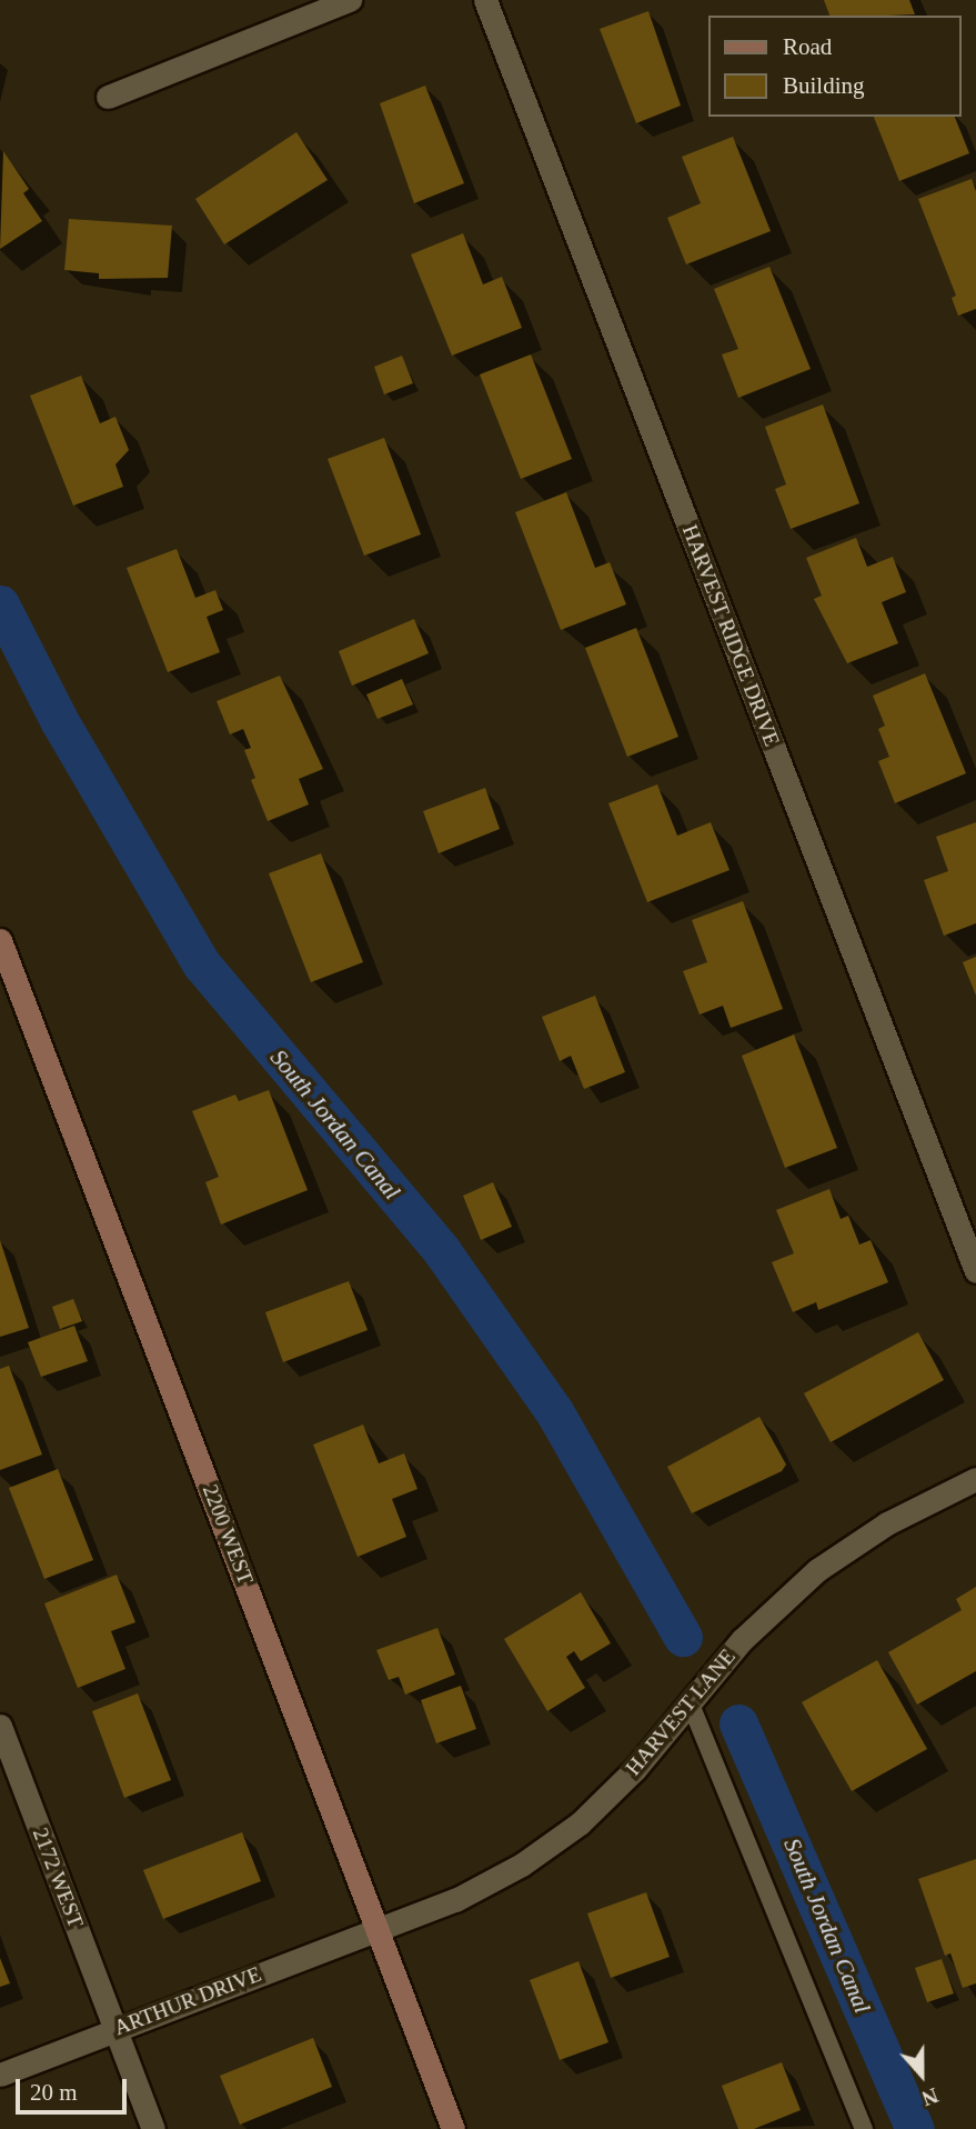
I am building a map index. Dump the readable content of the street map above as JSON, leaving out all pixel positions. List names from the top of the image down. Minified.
{"streets":{"street":["HARVEST RIDGE DRIVE","2200 WEST","HARVEST LANE","2172 WEST","ARTHUR DRIVE"]},"crossings":[["2200 WEST","HARVEST LANE"],["2200 WEST","ARTHUR DRIVE"],["HARVEST LANE","ARTHUR DRIVE"],["2172 WEST","ARTHUR DRIVE"]],"water":["South Jordan Canal"],"legend":["Road","Building"],"scale_bar":"20 m","north":"bottom"}
